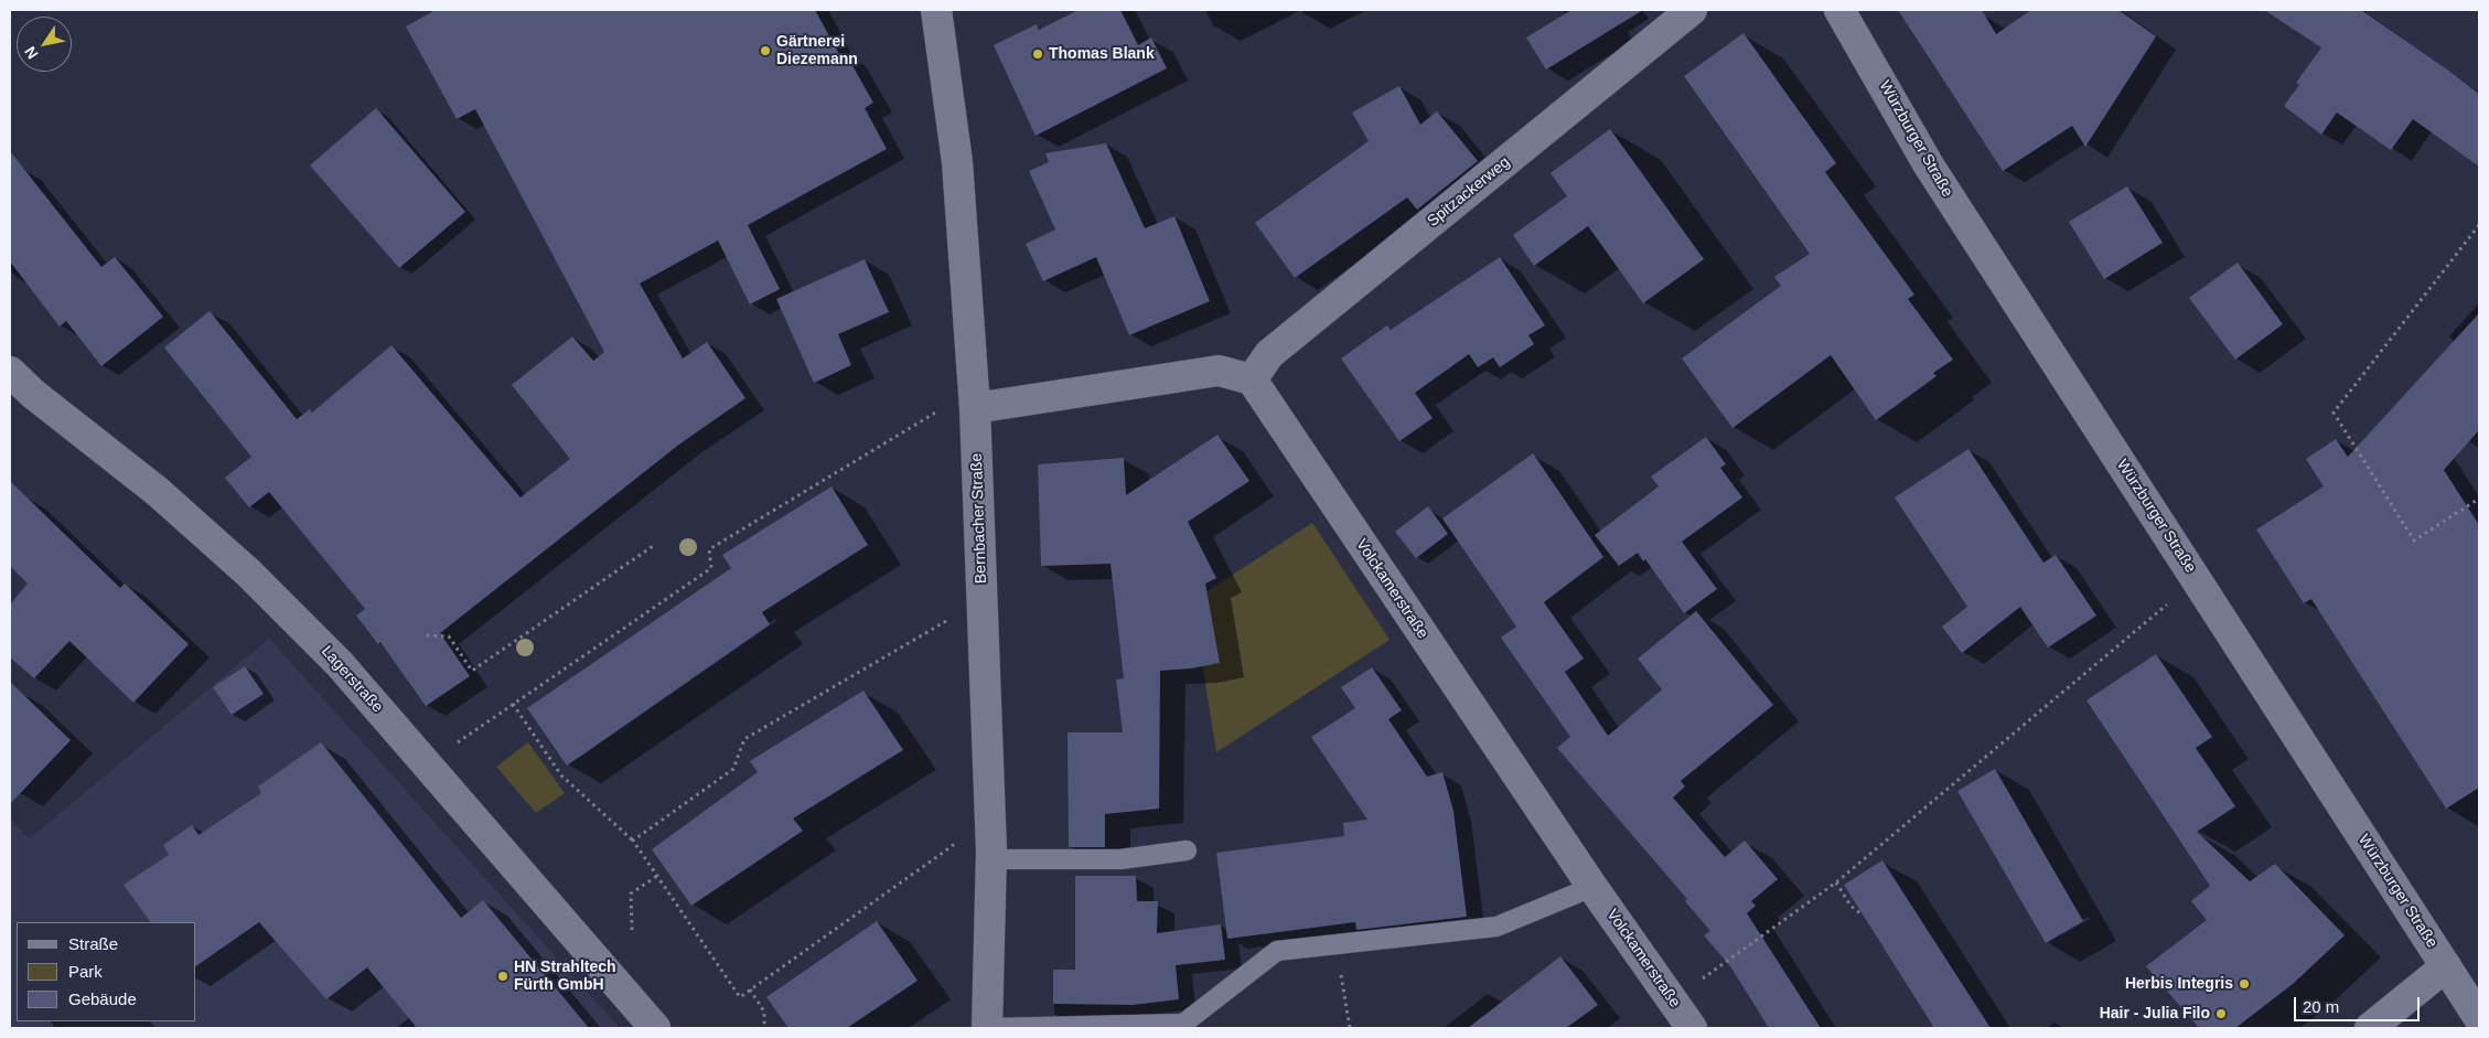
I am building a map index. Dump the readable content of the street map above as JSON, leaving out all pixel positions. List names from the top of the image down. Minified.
{"streets":{"street":["Würzburger Straße","Spitzackerweg","Bernbacher Straße","Volckamerstraße","Lagerstraße"]},"crossings":[["Spitzackerweg","Volckamerstraße"]],"places":["Gärtnerei Diezemann","Thomas Blank","HN Strahltech Fürth GmbH","Herbis Integris","Hair - Julia Filo"],"legend":["Straße","Park","Gebäude"],"scale_bar":"20 m","north":"bottom left"}
